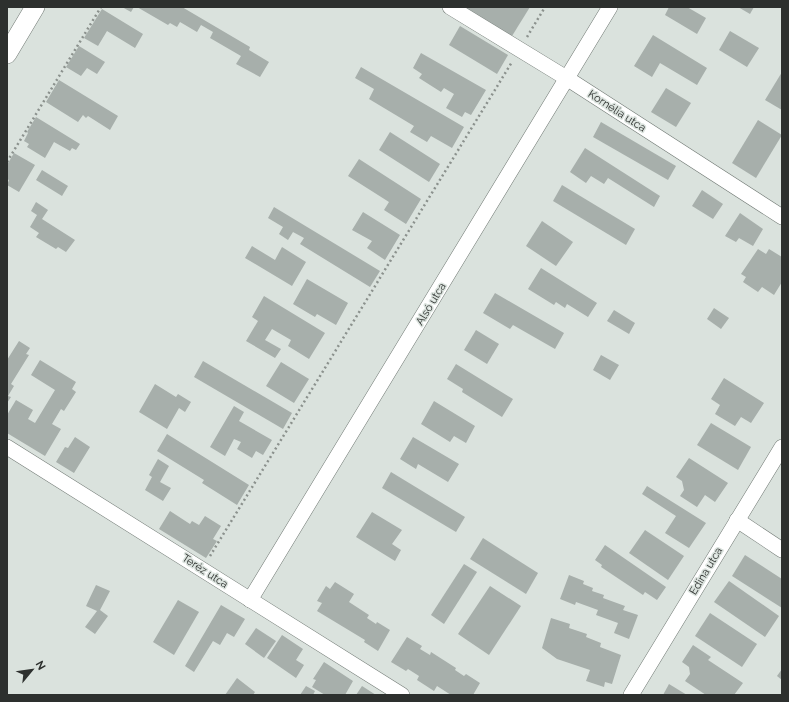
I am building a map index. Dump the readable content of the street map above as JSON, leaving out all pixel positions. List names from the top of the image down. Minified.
{"streets":{"street":["Kornélia utca","Alsó utca","Teréz utca","Edina utca"]},"crossings":[["Kornélia utca","Alsó utca"],["Alsó utca","Teréz utca"]],"north":"top right"}
